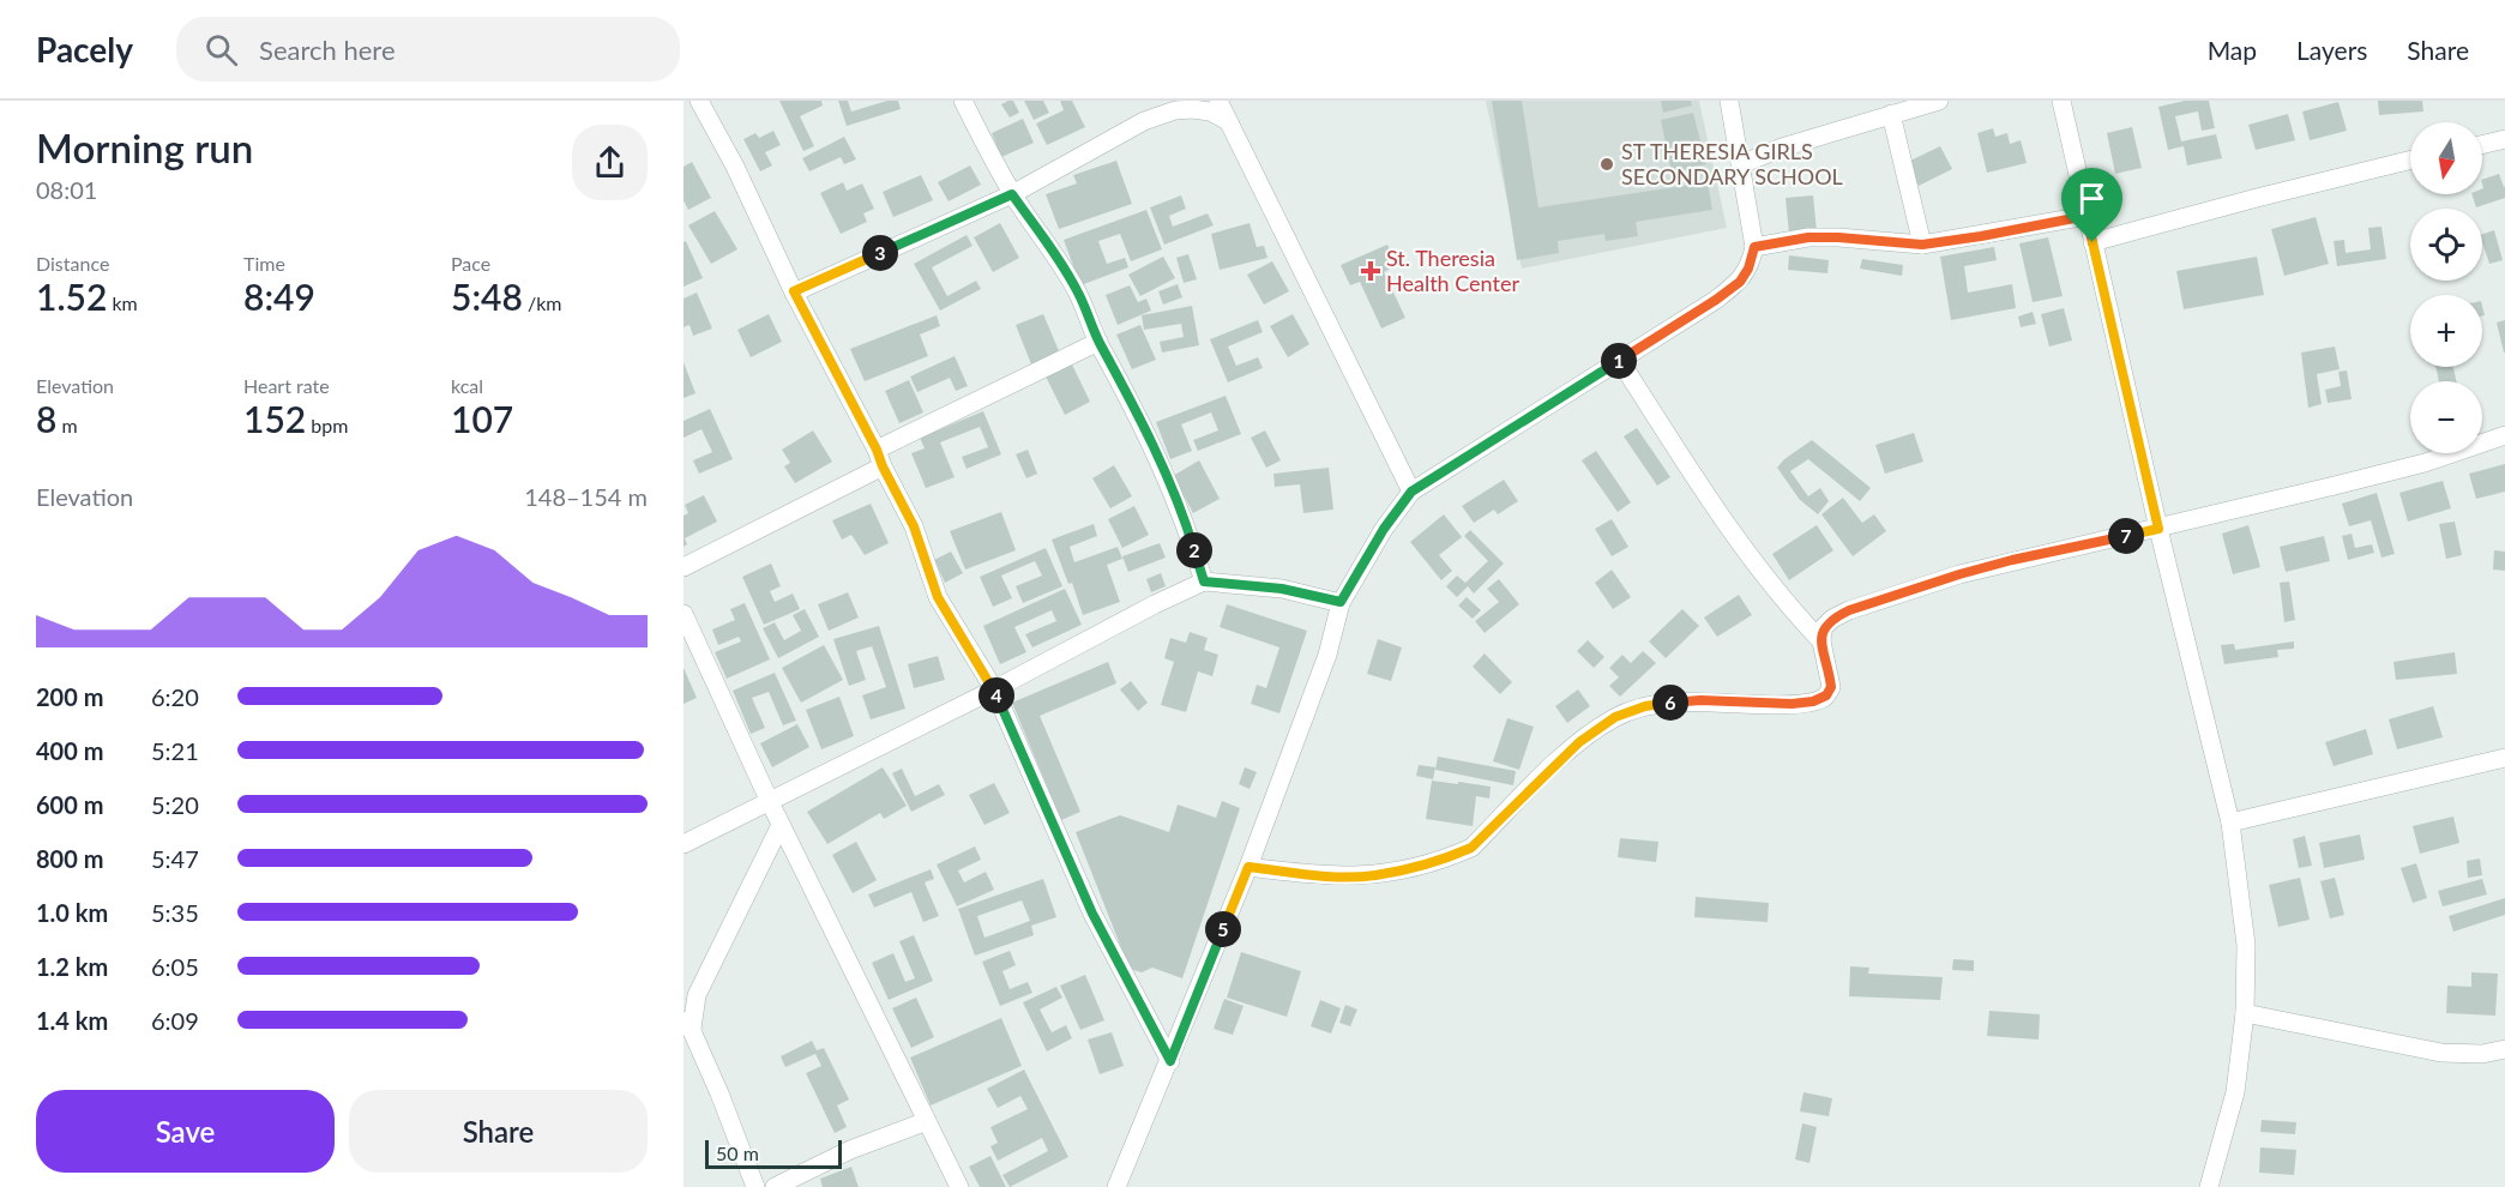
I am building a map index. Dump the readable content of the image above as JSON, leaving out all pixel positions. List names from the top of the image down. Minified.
{"places":{"other":["ST THERESIA GIRLS SECONDARY SCHOOL"],"health":["St. Theresia Health Center"]},"scale_bar":"50 m","north":"bottom","page":{"header":"Pacely","search":"Search here","nav":["Map","Layers","Share"],"heading":["Morning run","08:01"],"map_buttons":["+","−"],"stats":[["Distance","1.52 km"],["Time","8:49"],["Pace","5:48 /km"],["Elevation","8 m"],["Heart rate","152 bpm"],["kcal","107"]],"pins":["3","1","7","2","4","6","5"],"chart":["Elevation","148–154 m"],"list":[{"name":"200 m","note":"6:20"},{"name":"400 m","note":"5:21"},{"name":"600 m","note":"5:20"},{"name":"800 m","note":"5:47"},{"name":"1.0 km","note":"5:35"},{"name":"1.2 km","note":"6:05"},{"name":"1.4 km","note":"6:09"}],"buttons":["Save","Share"],"scale":"50 m"}}
